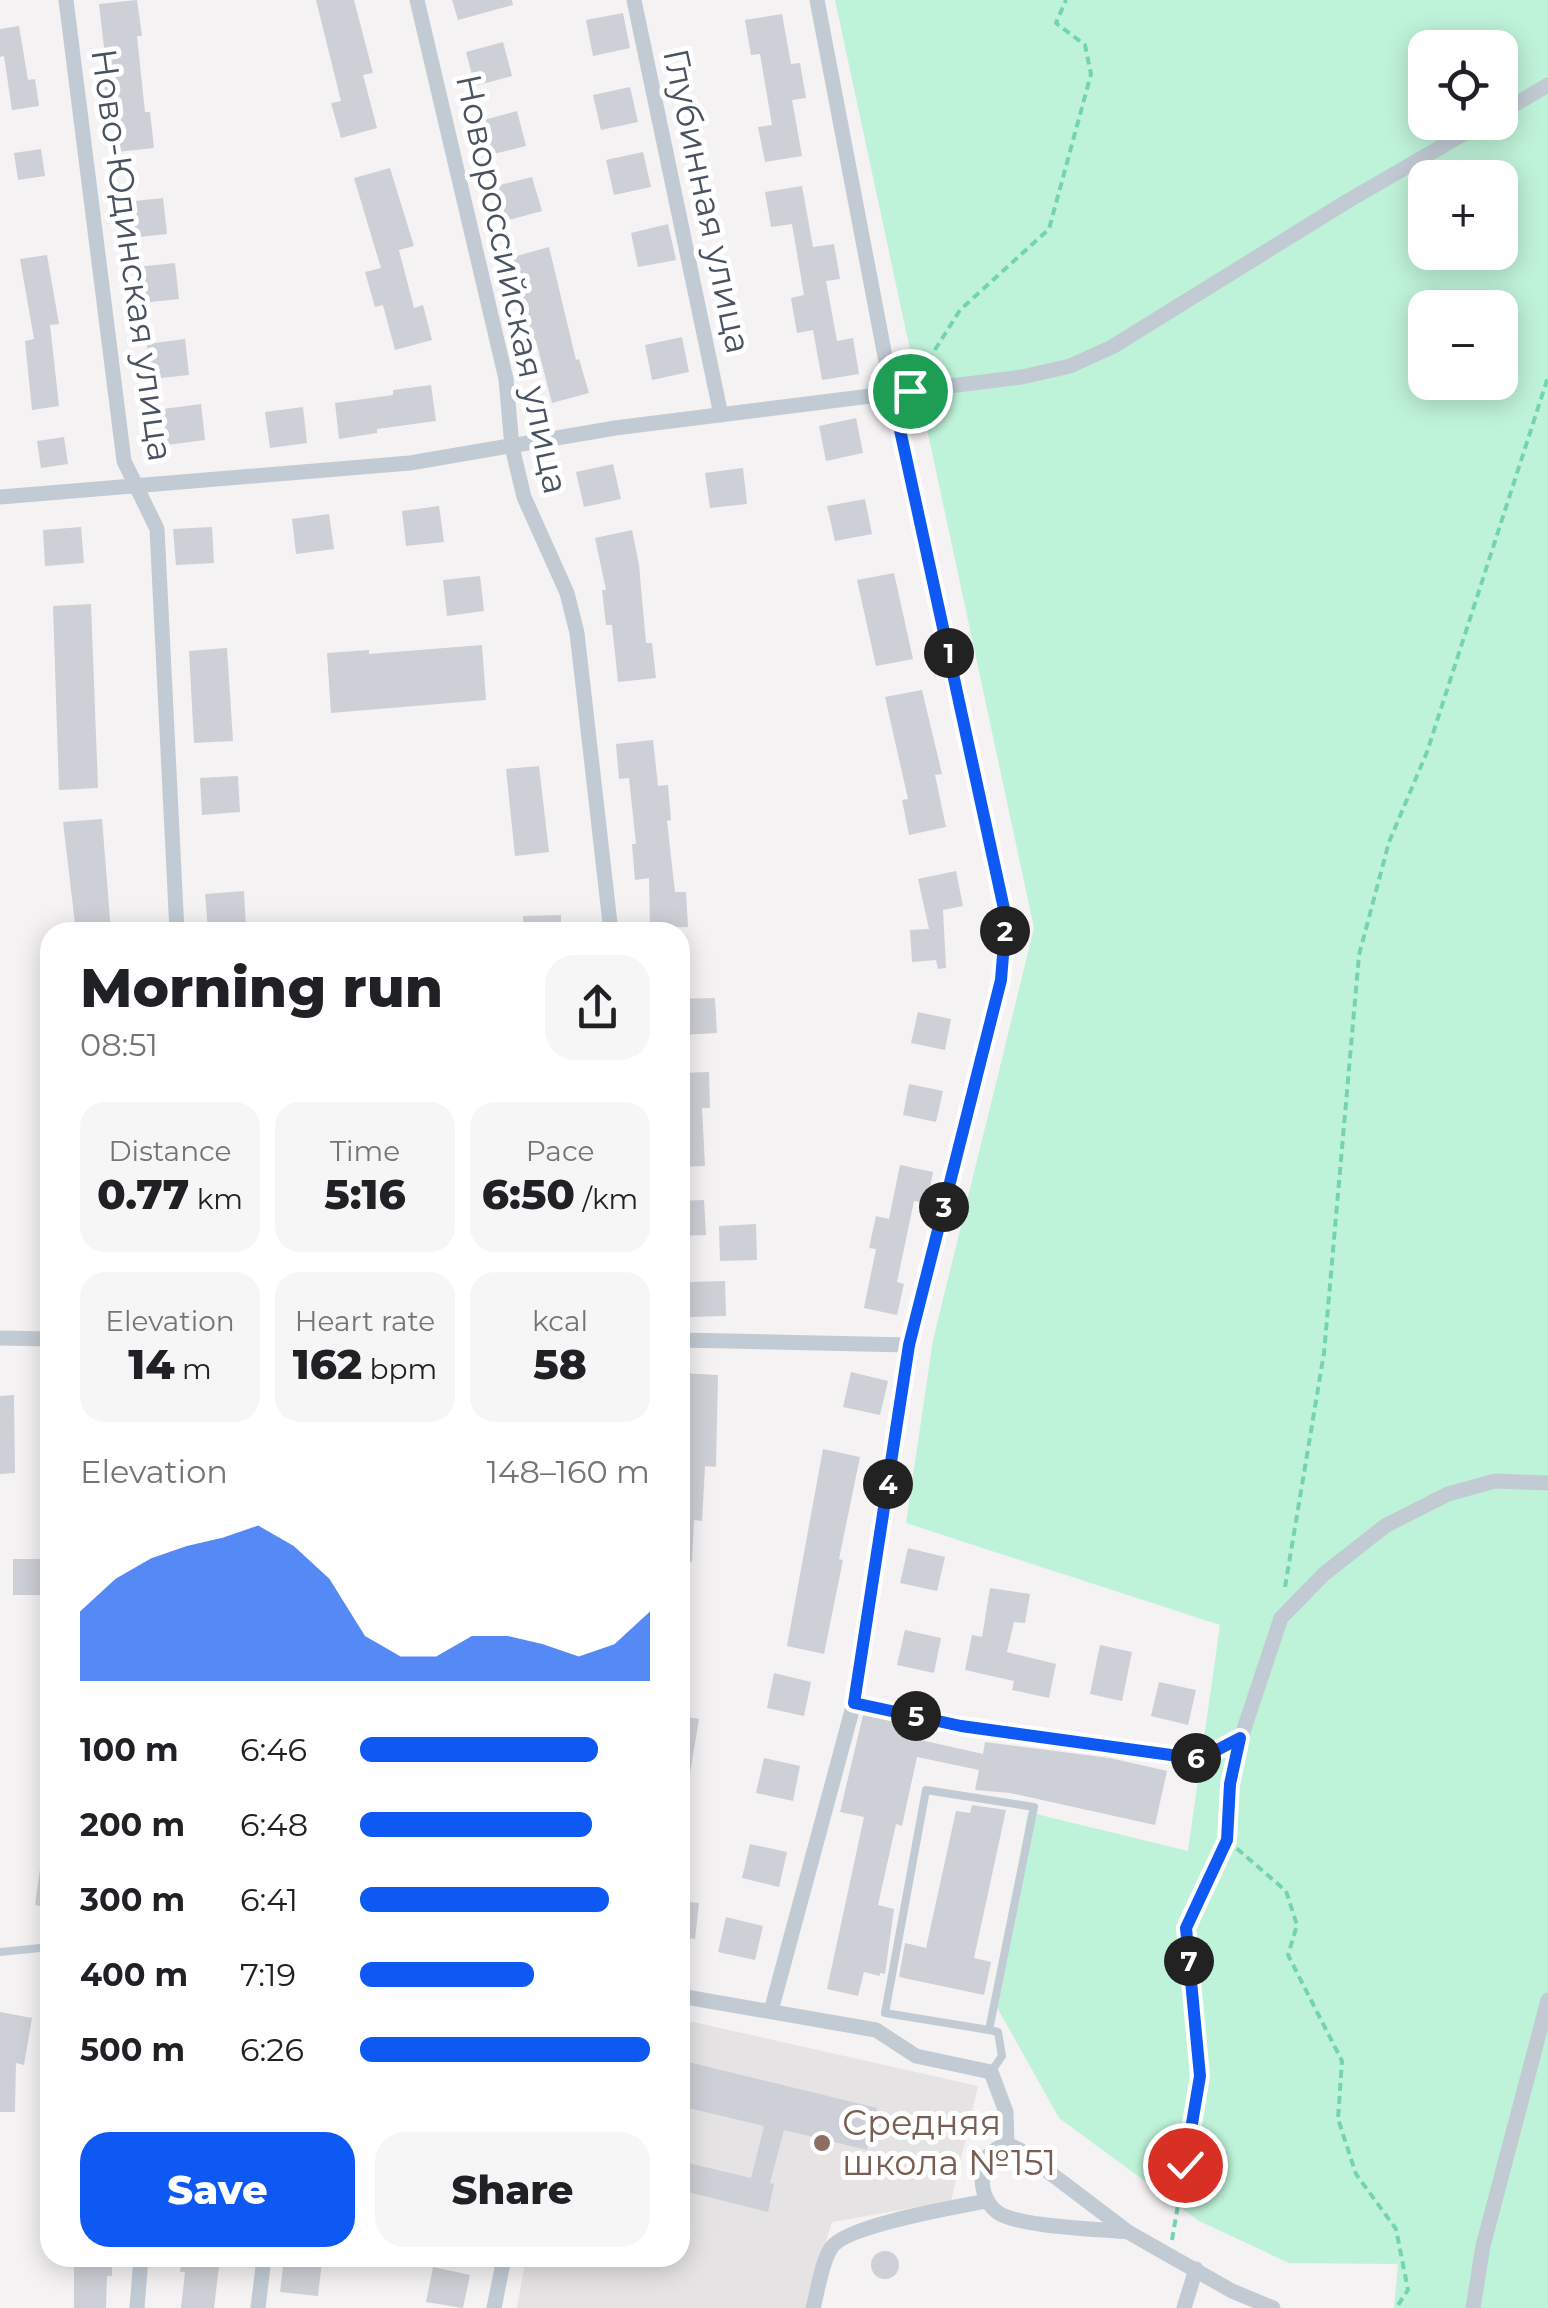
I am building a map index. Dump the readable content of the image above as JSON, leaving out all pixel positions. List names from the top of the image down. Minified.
{"streets":{"street":["Глубинная улица","Ново-Юдинская улица","Новороссийская улица"]},"places":["Средняя школа №151"],"page":{"map_buttons":["+","−"],"pins":["1","2","3","4","5","6","7"],"heading":["Morning run","08:51"],"stats":[["Distance","0.77 km"],["Time","5:16"],["Pace","6:50 /km"],["Elevation","14 m"],["Heart rate","162 bpm"],["kcal","58"]],"chart":["Elevation","148–160 m"],"list":[{"name":"100 m","note":"6:46"},{"name":"200 m","note":"6:48"},{"name":"300 m","note":"6:41"},{"name":"400 m","note":"7:19"},{"name":"500 m","note":"6:26"}],"buttons":["Save","Share"]}}
